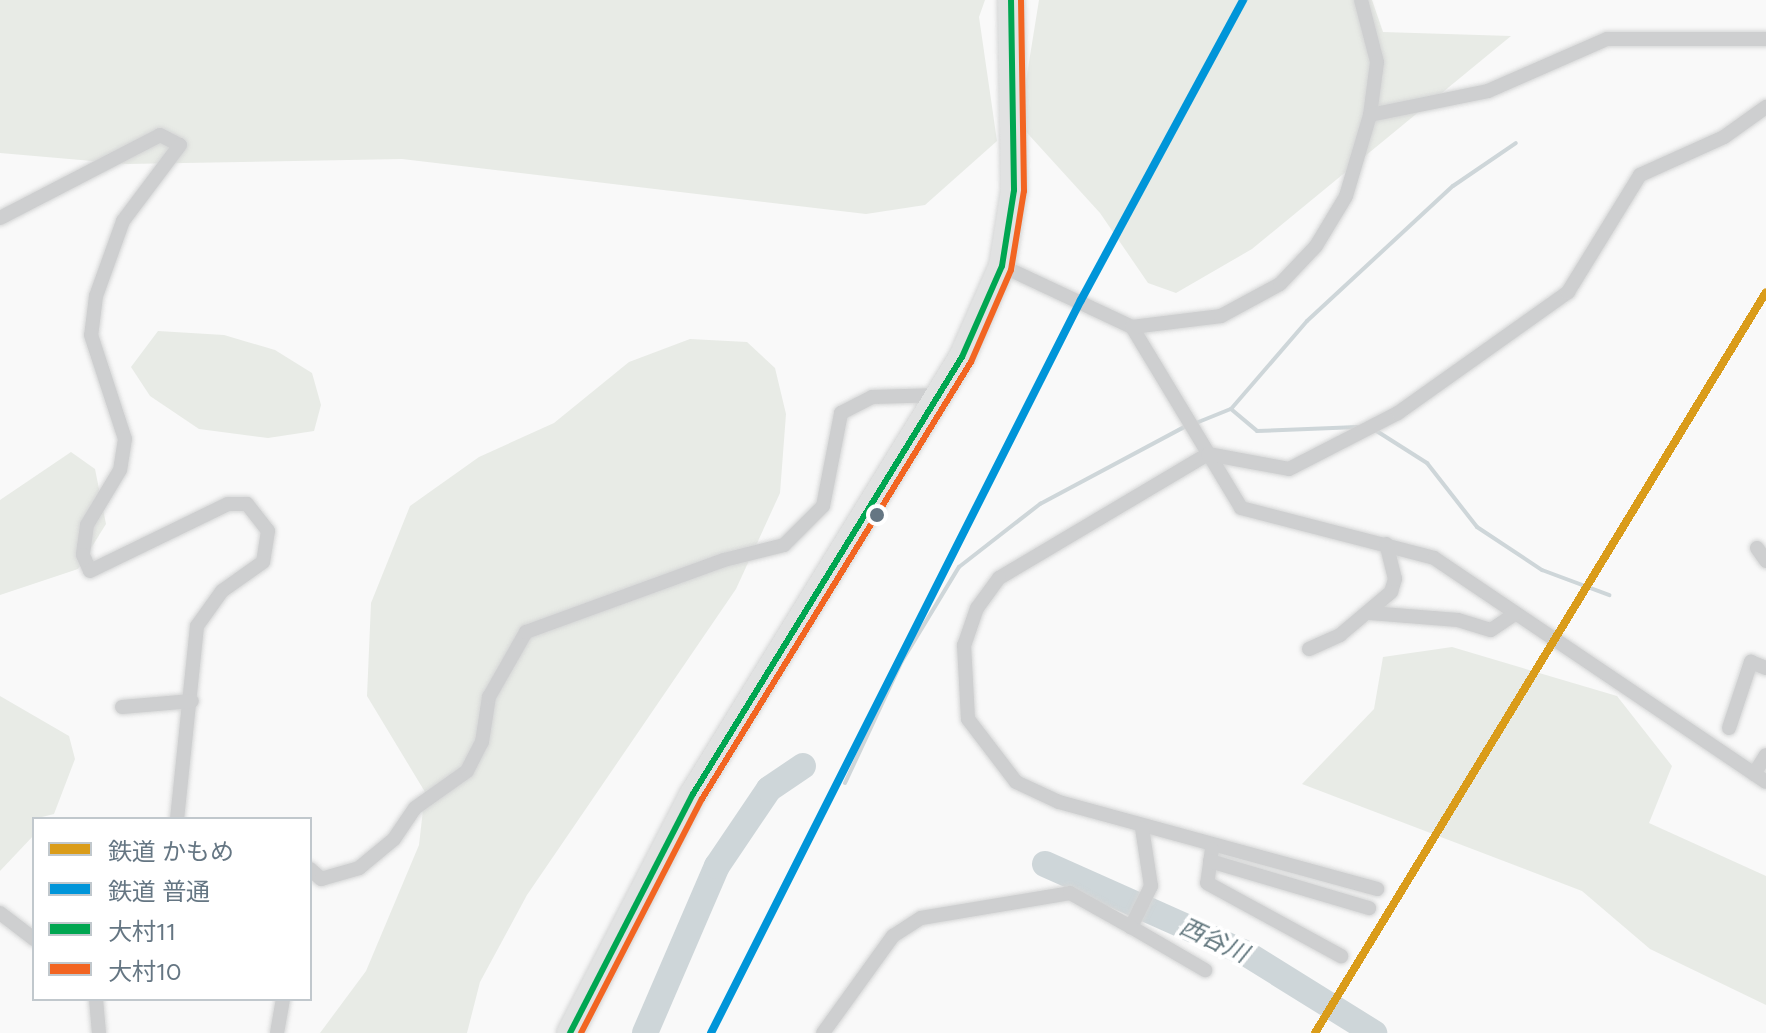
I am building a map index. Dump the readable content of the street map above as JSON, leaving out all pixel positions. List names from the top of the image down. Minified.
{"water":["西谷川"],"lines":["rail line 普通","transit line 大村11","transit line 大村10","rail line かもめ"],"legend":["鉄道 かもめ","鉄道 普通","大村11","大村10"]}
